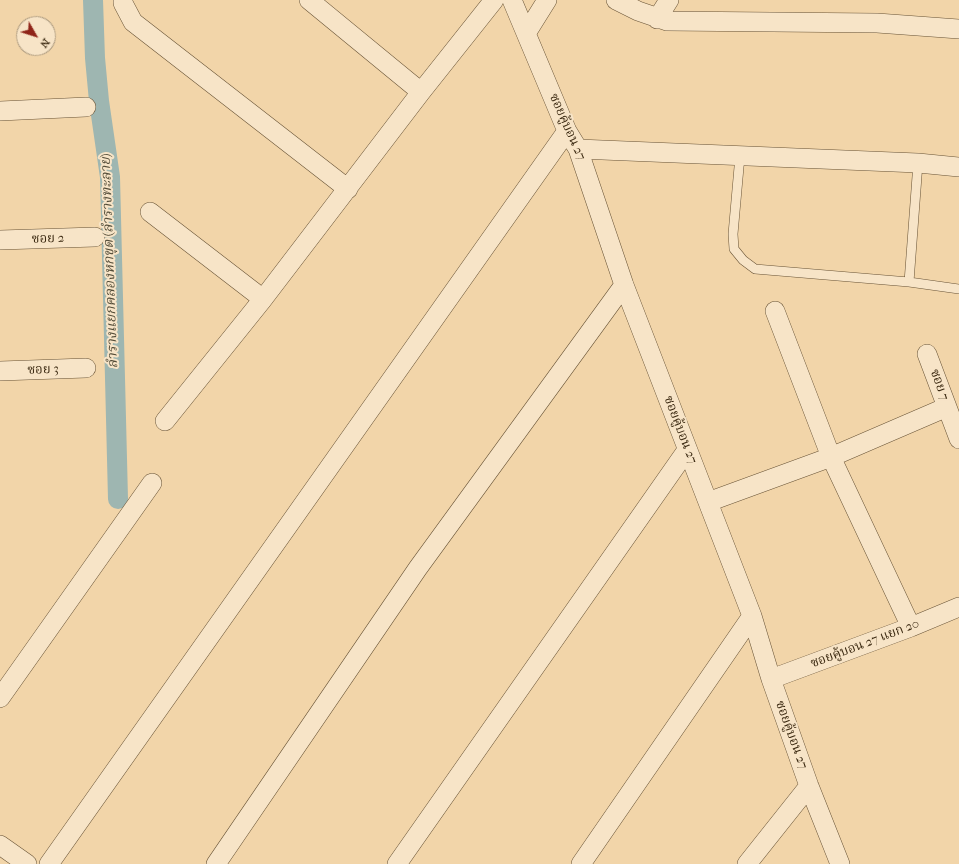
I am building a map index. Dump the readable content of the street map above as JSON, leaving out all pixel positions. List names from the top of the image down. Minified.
{"streets":{"street":["ซอยคู้บอน 27","ซอย 2","ซอย 3","ซอย 7","ซอยคู้บอน 27 แยก 20"]},"crossings":[["ซอยคู้บอน 27","ซอยคู้บอน 27 แยก 20"]],"water":["ลำรางแยกคลองหกขุด (ลำรางทะลาย)"],"north":"bottom right"}
